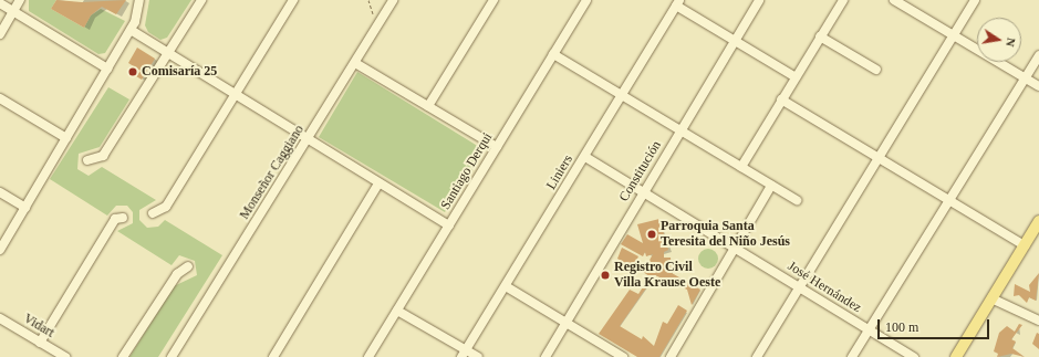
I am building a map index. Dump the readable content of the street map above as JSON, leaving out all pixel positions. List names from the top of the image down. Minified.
{"streets":{"street":["Santiago Derqui","Constitución","Monseñor Caggiano","Liniers","José Hernández","Vidart"]},"crossings":[["Constitución","José Hernández"],["Liniers","José Hernández"]],"places":["Comisaría 25","Parroquia Santa Teresita del Niño Jesús","Registro Civil Villa Krause Oeste"],"scale_bar":"100 m","north":"right"}
